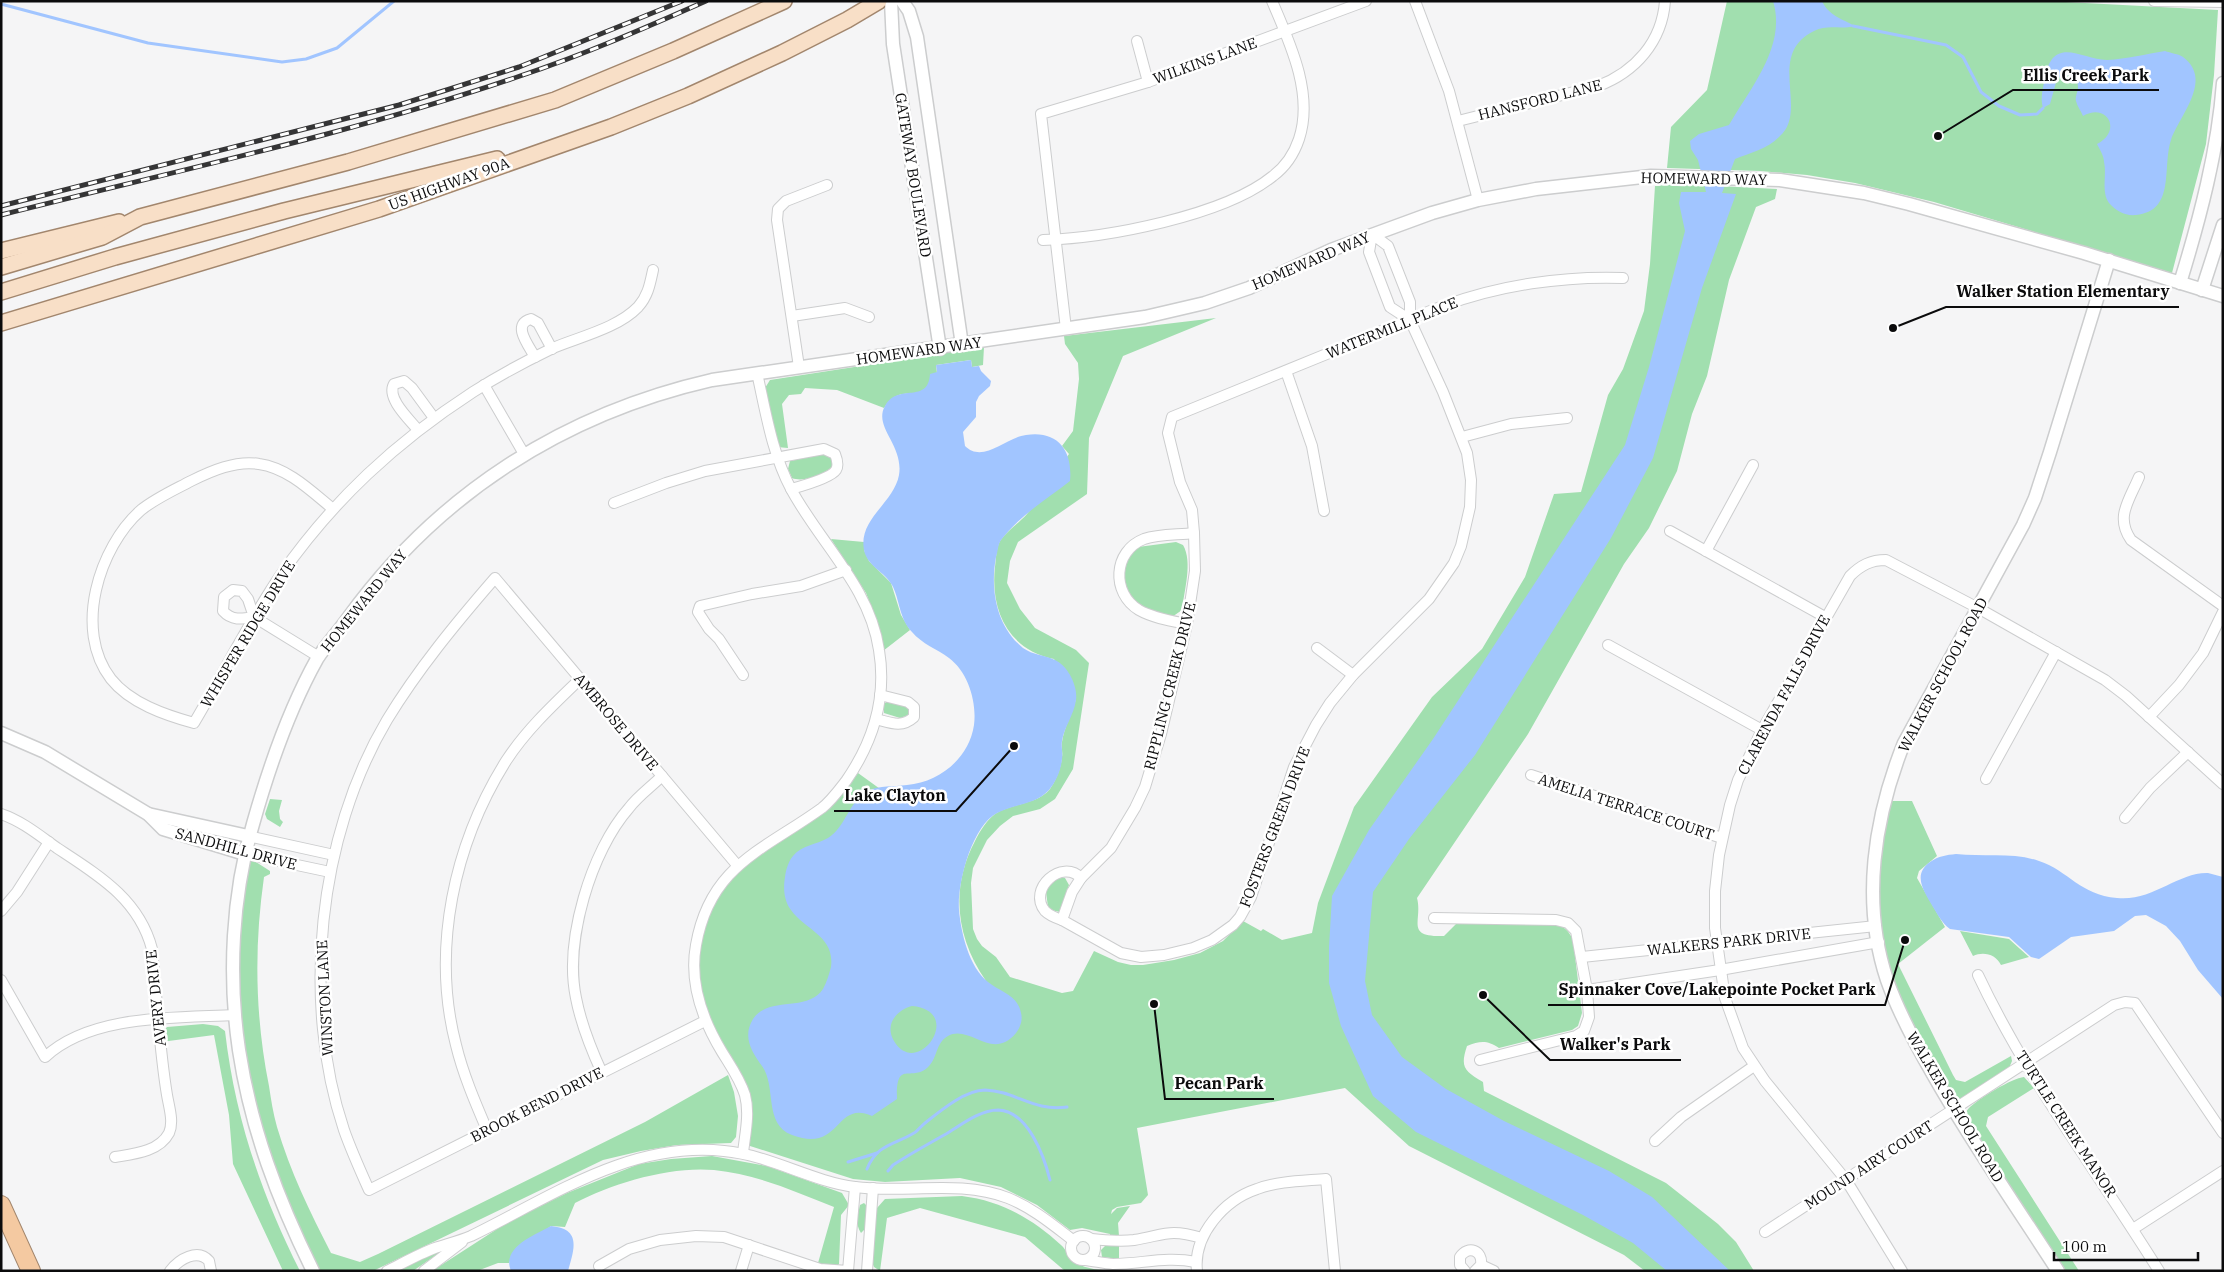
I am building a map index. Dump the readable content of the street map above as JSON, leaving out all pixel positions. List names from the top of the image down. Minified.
{"streets":{"main road":["US HIGHWAY 90A"],"street":["WILKINS LANE","HANSFORD LANE","GATEWAY BOULEVARD","HOMEWARD WAY","WATERMILL PLACE","WHISPER RIDGE DRIVE","WALKER SCHOOL ROAD","RIPPLING CREEK DRIVE","CLARENDA FALLS DRIVE","AMBROSE DRIVE","AMELIA TERRACE COURT","FOSTERS GREEN DRIVE","SANDHILL DRIVE","WALKERS PARK DRIVE","AVERY DRIVE","WINSTON LANE","BROOK BEND DRIVE","TURTLE CREEK MANOR","MOUND AIRY COURT"]},"crossings":[["GATEWAY BOULEVARD","HOMEWARD WAY"],["HOMEWARD WAY","WALKER SCHOOL ROAD"],["HOMEWARD WAY","FOSTERS GREEN DRIVE"],["HOMEWARD WAY","SANDHILL DRIVE"],["WATERMILL PLACE","RIPPLING CREEK DRIVE"],["WATERMILL PLACE","FOSTERS GREEN DRIVE"],["WALKER SCHOOL ROAD","CLARENDA FALLS DRIVE"],["WALKER SCHOOL ROAD","WALKERS PARK DRIVE"],["WALKER SCHOOL ROAD","MOUND AIRY COURT"],["RIPPLING CREEK DRIVE","FOSTERS GREEN DRIVE"],["CLARENDA FALLS DRIVE","AMELIA TERRACE COURT"],["CLARENDA FALLS DRIVE","WALKERS PARK DRIVE"],["CLARENDA FALLS DRIVE","MOUND AIRY COURT"],["AMBROSE DRIVE","WINSTON LANE"],["SANDHILL DRIVE","WINSTON LANE"],["WINSTON LANE","BROOK BEND DRIVE"],["TURTLE CREEK MANOR","MOUND AIRY COURT"]],"places":["Ellis Creek Park","Walker Station Elementary","Lake Clayton","Spinnaker Cove/Lakepointe Pocket Park","Walker's Park","Pecan Park"],"scale_bar":"100 m"}
